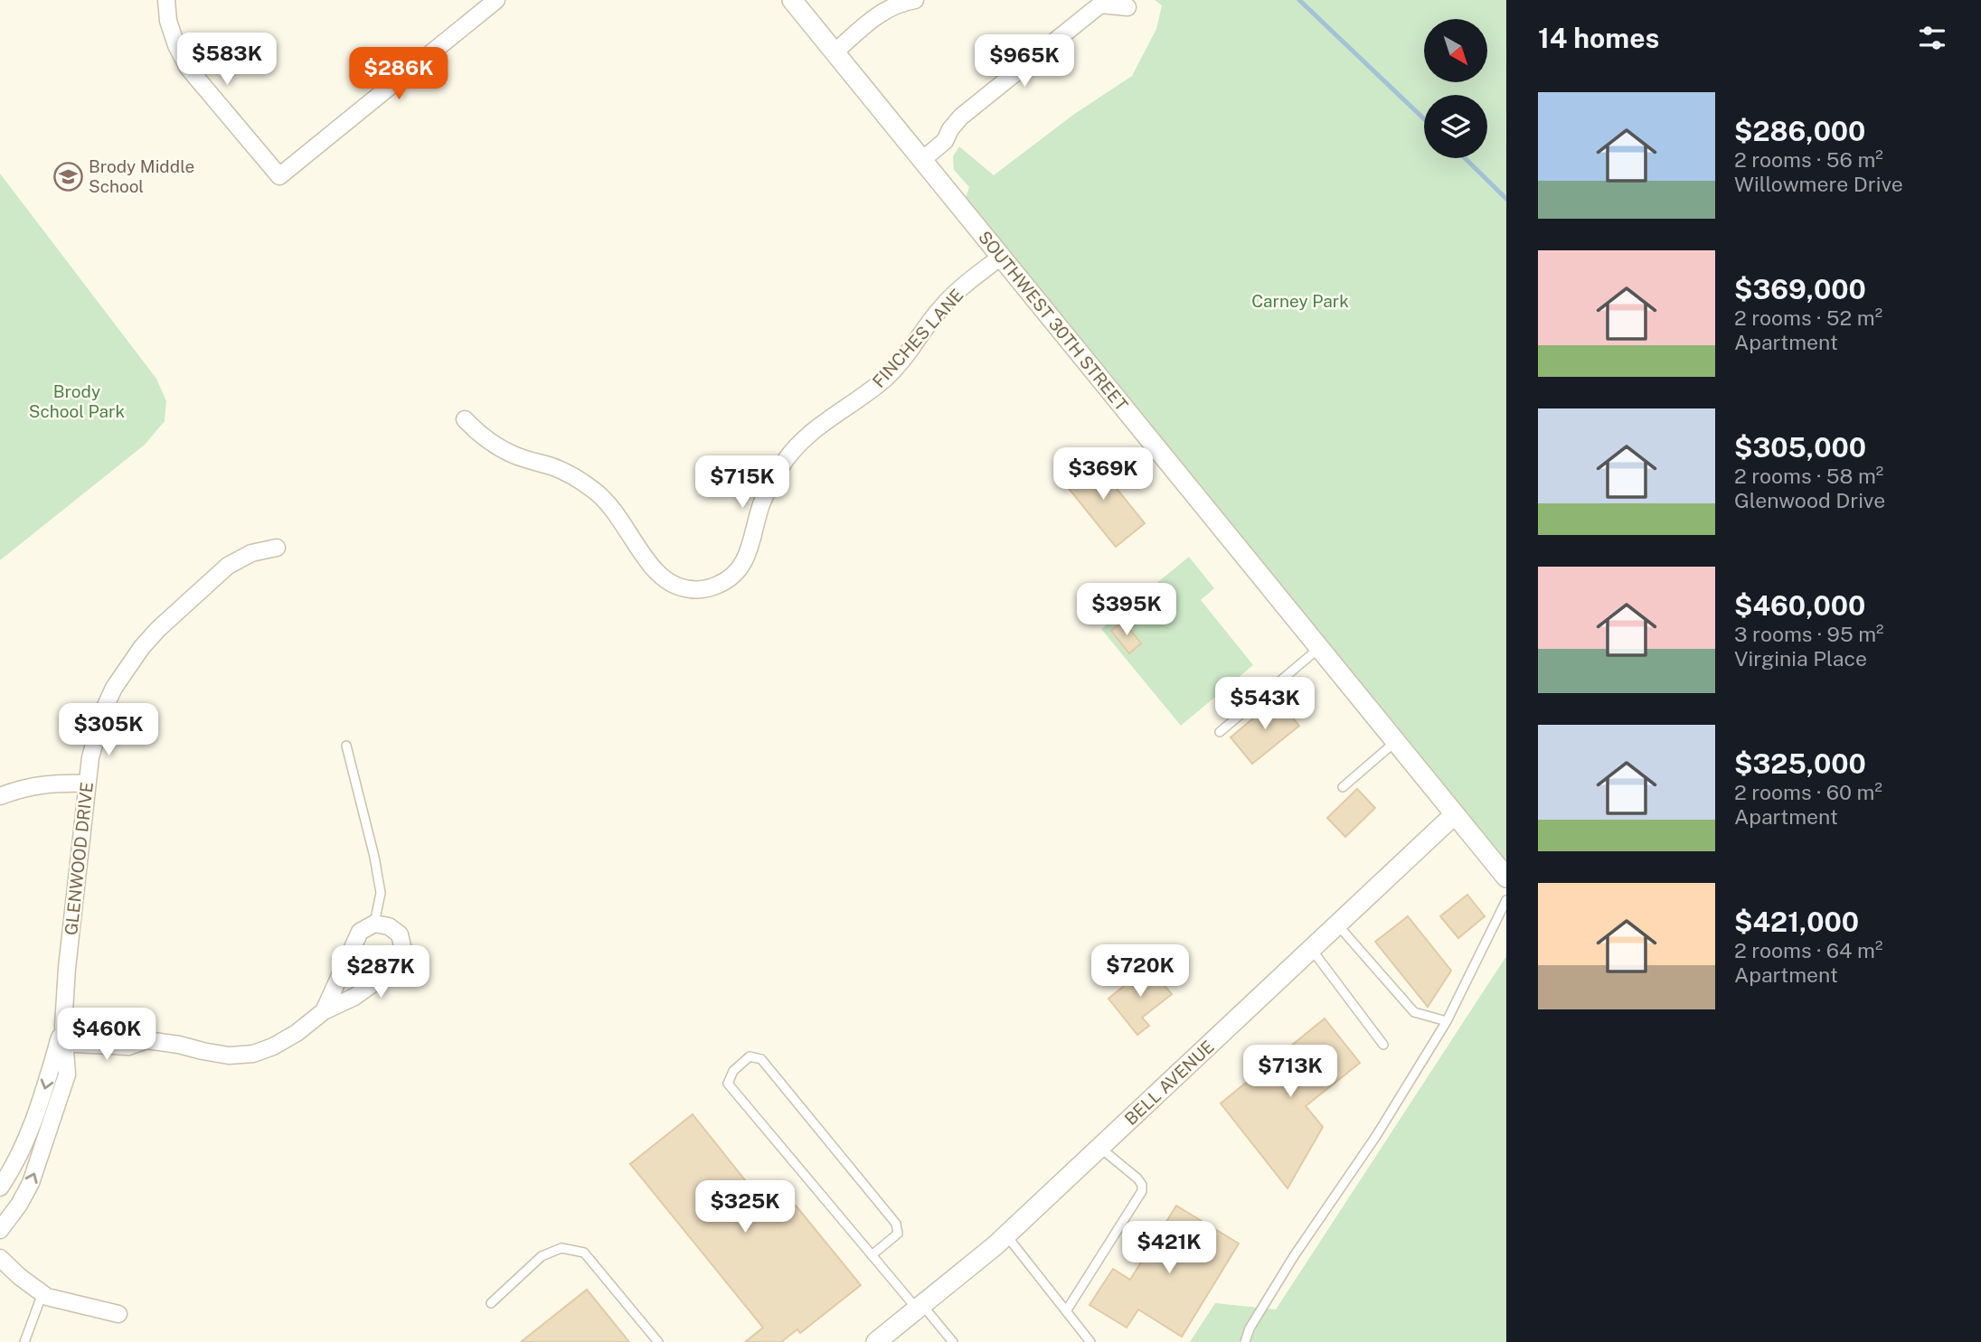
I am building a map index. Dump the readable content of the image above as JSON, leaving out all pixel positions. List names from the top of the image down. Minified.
{"streets":{"street":["SOUTHWEST 30TH STREET","FINCHES LANE","GLENWOOD DRIVE","BELL AVENUE"]},"crossings":[["SOUTHWEST 30TH STREET","FINCHES LANE"],["SOUTHWEST 30TH STREET","BELL AVENUE"]],"parks":["Carney Park","Brody School Park"],"places":{"school or university":["Brody Middle School"]},"north":"bottom right","page":{"heading":"14 homes","price":["$583K","$965K","$286K","$369K","$715K","$395K","$543K","$305K","$720K","$287K","$460K","$713K","$325K","$421K"],"list":[{"name":"$286,000","note":"2 rooms · 56 m² · Willowmere Drive"},{"name":"$369,000","note":"2 rooms · 52 m² · Apartment"},{"name":"$305,000","note":"2 rooms · 58 m² · Glenwood Drive"},{"name":"$460,000","note":"3 rooms · 95 m² · Virginia Place"},{"name":"$325,000","note":"2 rooms · 60 m² · Apartment"},{"name":"$421,000","note":"2 rooms · 64 m² · Apartment"}]}}
